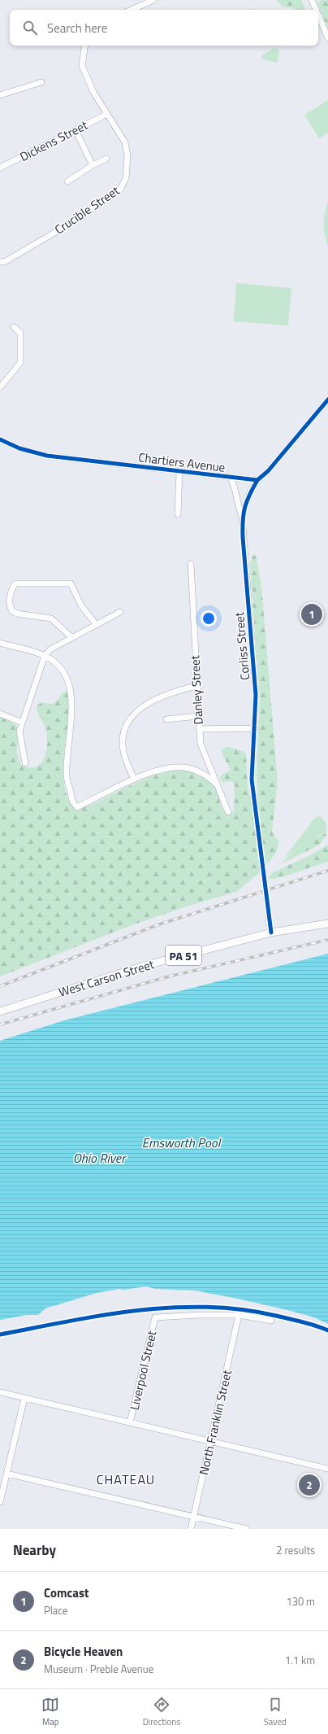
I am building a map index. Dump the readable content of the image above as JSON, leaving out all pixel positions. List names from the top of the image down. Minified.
{"streets":{"main road":["PA 51","West Carson Street"],"street":["Dickens Street","Crucible Street","Chartiers Avenue","Corliss Street","Danley Street","Liverpool Street","North Franklin Street"]},"crossings":[["Dickens Street","Crucible Street"],["Chartiers Avenue","Corliss Street"],["Liverpool Street","North Franklin Street"]],"districts":["CHATEAU"],"water":["Emsworth Pool","Ohio River"],"page":{"search":"Search here","pins":["1","2"],"heading":["Nearby","2 results"],"list":[{"mark":"1","name":"Comcast","note":"Place","value":"130 m"},{"mark":"2","name":"Bicycle Heaven","note":"Museum · Preble Avenue","value":"1.1 km"}],"nav":["Map","Directions","Saved"]}}
